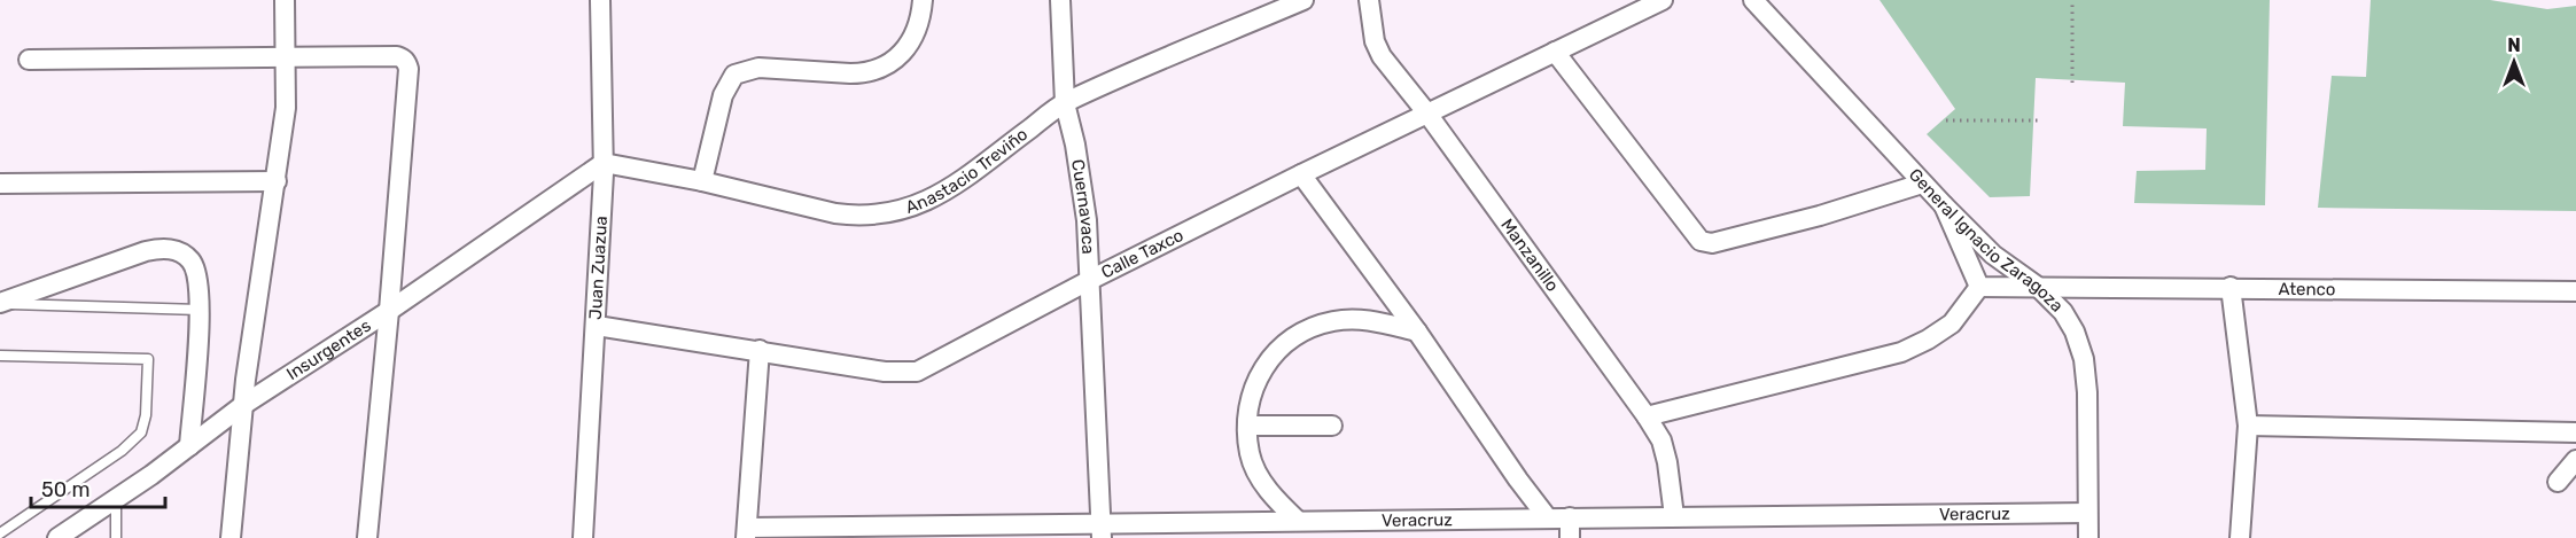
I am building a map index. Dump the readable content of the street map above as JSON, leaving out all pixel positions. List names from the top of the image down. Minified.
{"streets":{"street":["Anastacio Treviño","Cuernavaca","General Ignacio Zaragoza","Calle Taxco","Manzanillo","Juan Zuazua","Atenco","Insurgentes","Veracruz"]},"crossings":[["Anastacio Treviño","Cuernavaca"],["Anastacio Treviño","Juan Zuazua"],["Anastacio Treviño","Insurgentes"],["Cuernavaca","Calle Taxco"],["Cuernavaca","Veracruz"],["General Ignacio Zaragoza","Atenco"],["General Ignacio Zaragoza","Veracruz"],["Calle Taxco","Manzanillo"],["Calle Taxco","Juan Zuazua"],["Manzanillo","Veracruz"],["Juan Zuazua","Insurgentes"]],"scale_bar":"50 m","north":"top"}
